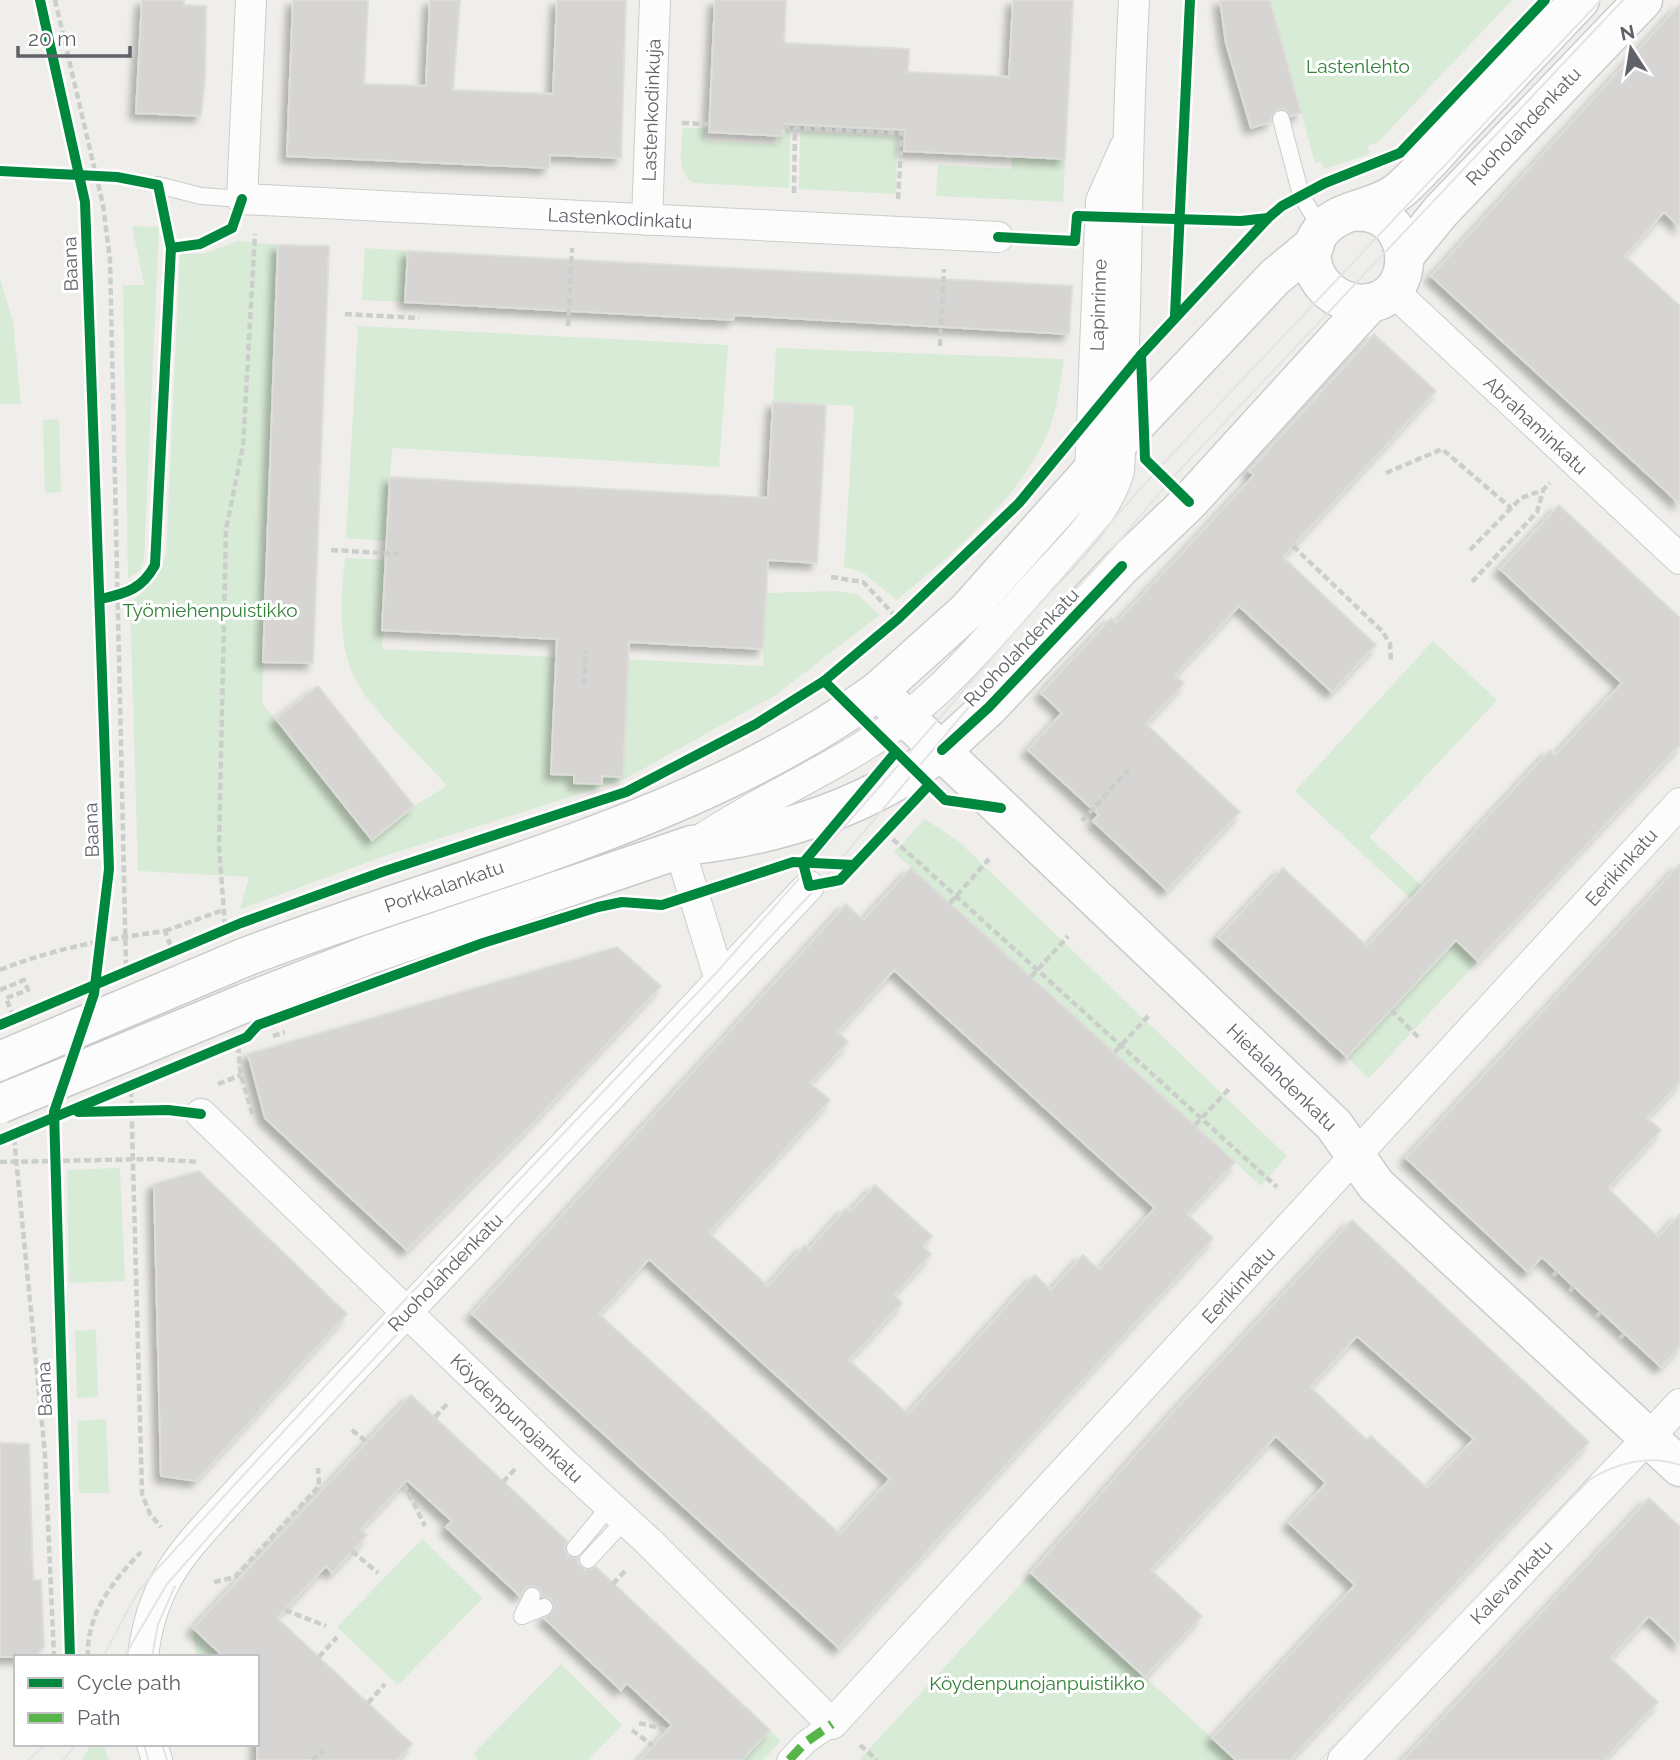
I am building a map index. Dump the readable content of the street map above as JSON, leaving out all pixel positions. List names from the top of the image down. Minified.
{"streets":{"main road":["Ruoholahdenkatu","Porkkalankatu","Hietalahdenkatu"],"street":["Lastenkodinkuja","Lastenkodinkatu","Lapinrinne","Abrahaminkatu","Eerikinkatu","Köydenpunojankatu","Kalevankatu"],"cycle path":["Baana"]},"crossings":[["Lastenkodinkuja","Lastenkodinkatu"],["Ruoholahdenkatu","Lapinrinne"],["Ruoholahdenkatu","Abrahaminkatu"],["Ruoholahdenkatu","Hietalahdenkatu"],["Ruoholahdenkatu","Köydenpunojankatu"],["Eerikinkatu","Hietalahdenkatu"],["Eerikinkatu","Köydenpunojankatu"],["Porkkalankatu","Hietalahdenkatu"],["Hietalahdenkatu","Kalevankatu"]],"parks":["Lastenlehto","Työmiehenpuistikko","Köydenpunojanpuistikko"],"legend":["Cycle path","Path"],"scale_bar":"20 m","north":"top"}
